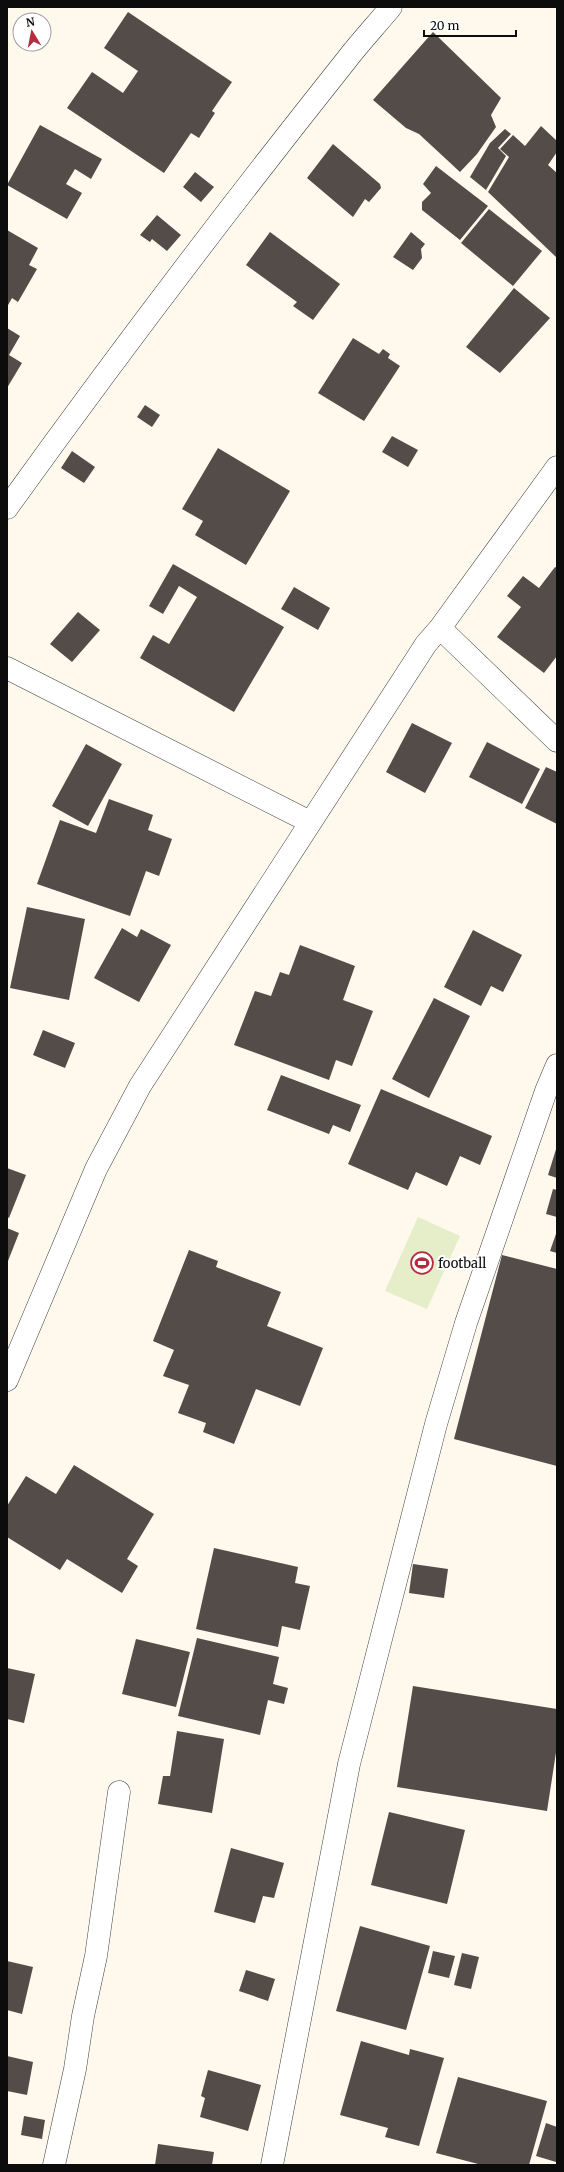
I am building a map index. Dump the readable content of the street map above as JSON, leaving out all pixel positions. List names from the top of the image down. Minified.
{"places":{"sports":["football"]},"scale_bar":"20 m","north":"top"}
